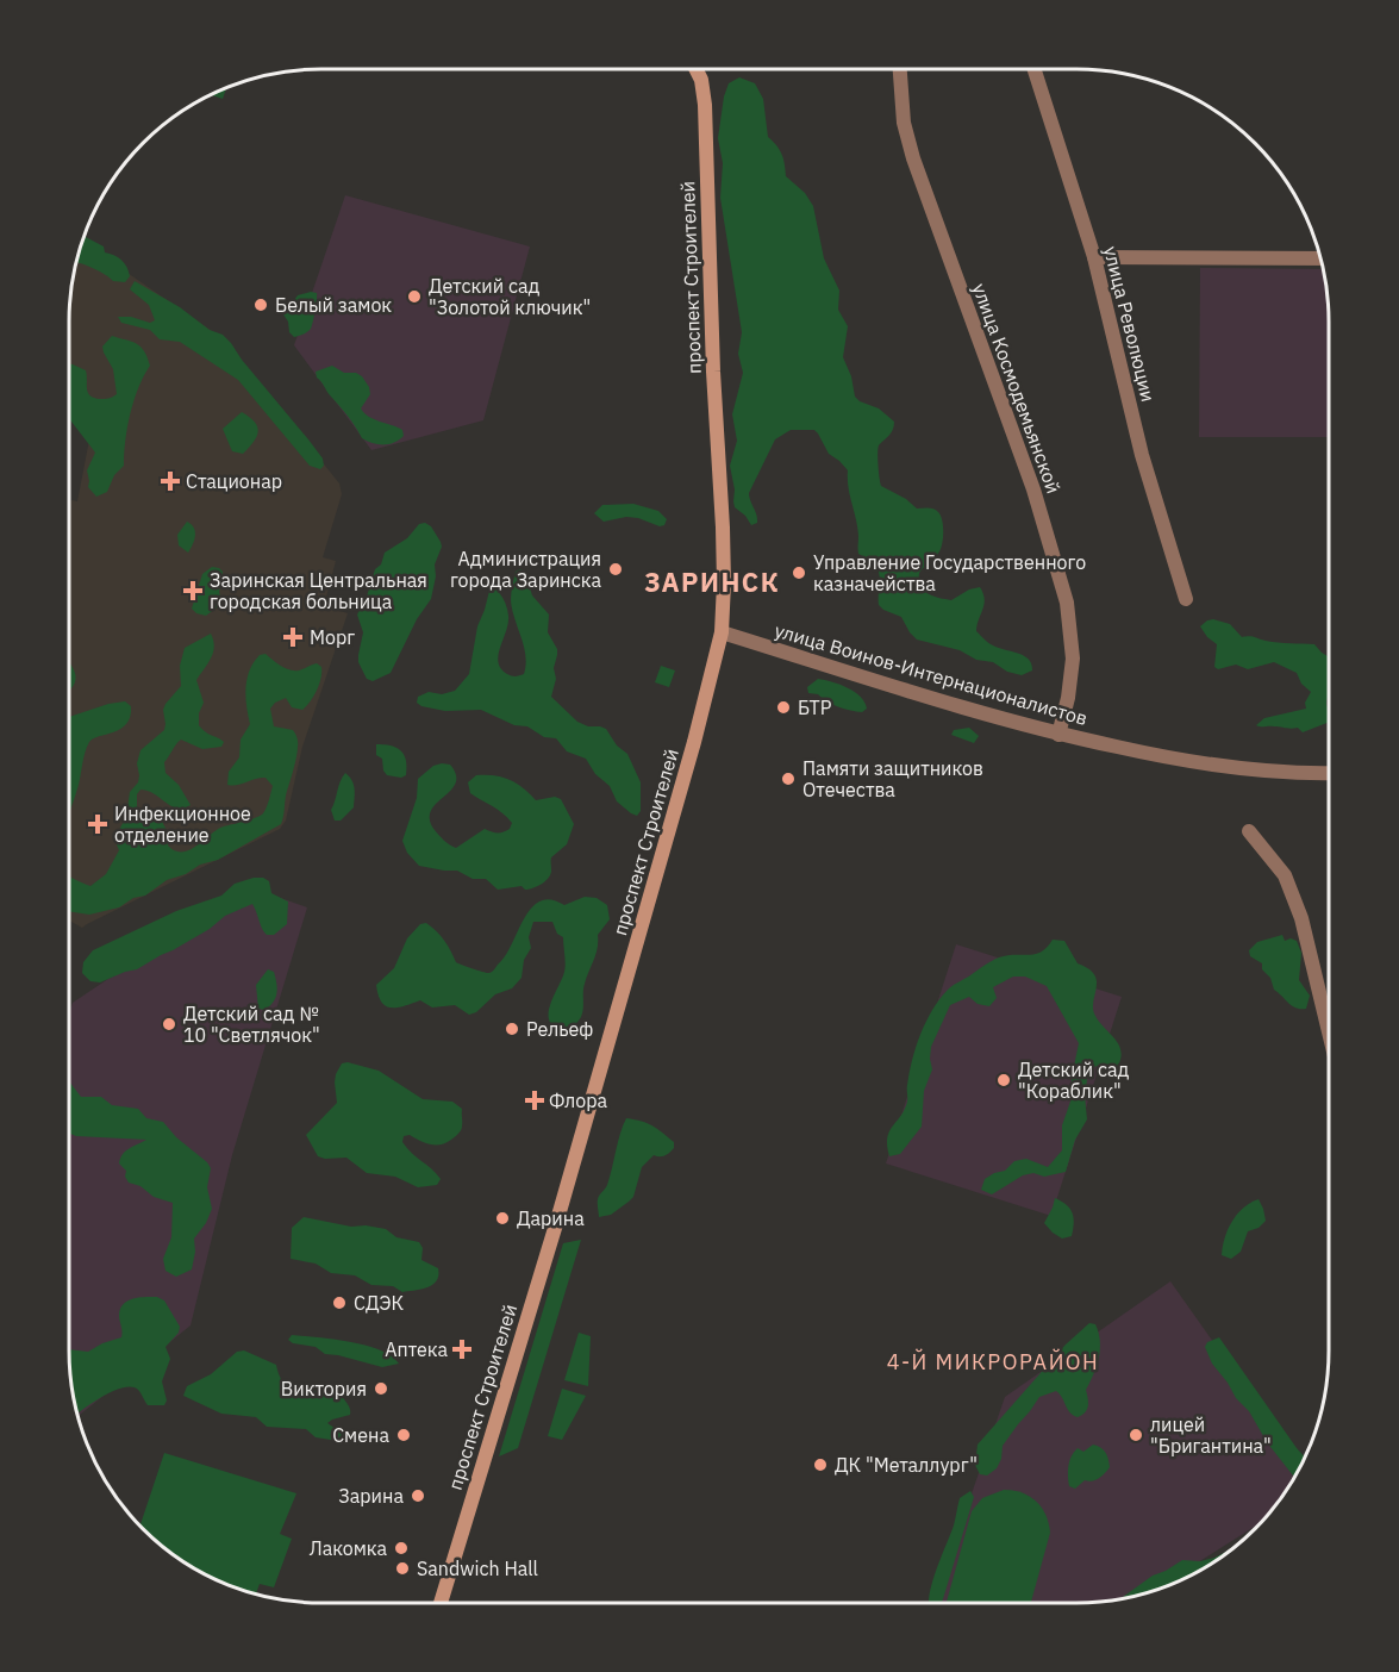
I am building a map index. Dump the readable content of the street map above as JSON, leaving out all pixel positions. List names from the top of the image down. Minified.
{"streets":{"street":["проспект Строителей","улица Революции","улица Космодемьянской","улица Воинов-Интернационалистов"]},"crossings":[["проспект Строителей","улица Воинов-Интернационалистов"],["улица Космодемьянской","улица Воинов-Интернационалистов"]],"districts":["ЗАРИНСК","4-Й МИКРОРАЙОН"],"places":{"other":["Детский сад \"Золотой ключик\"","Белый замок","Администрация города Заринска","Управление Государственного казначейства","БТР","Памяти защитников Отечества","Детский сад № 10 \"Светлячок\"","Рельеф","Детский сад \"Кораблик\"","Дарина","СДЭК","Виктория","Смена","лицей \"Бригантина\"","ДК \"Металлург\"","Зарина","Лакомка","Sandwich Hall"],"health":["Стационар","Заринская Центральная городская больница","Морг","Инфекционное отделение","Флора","Аптека"]}}
